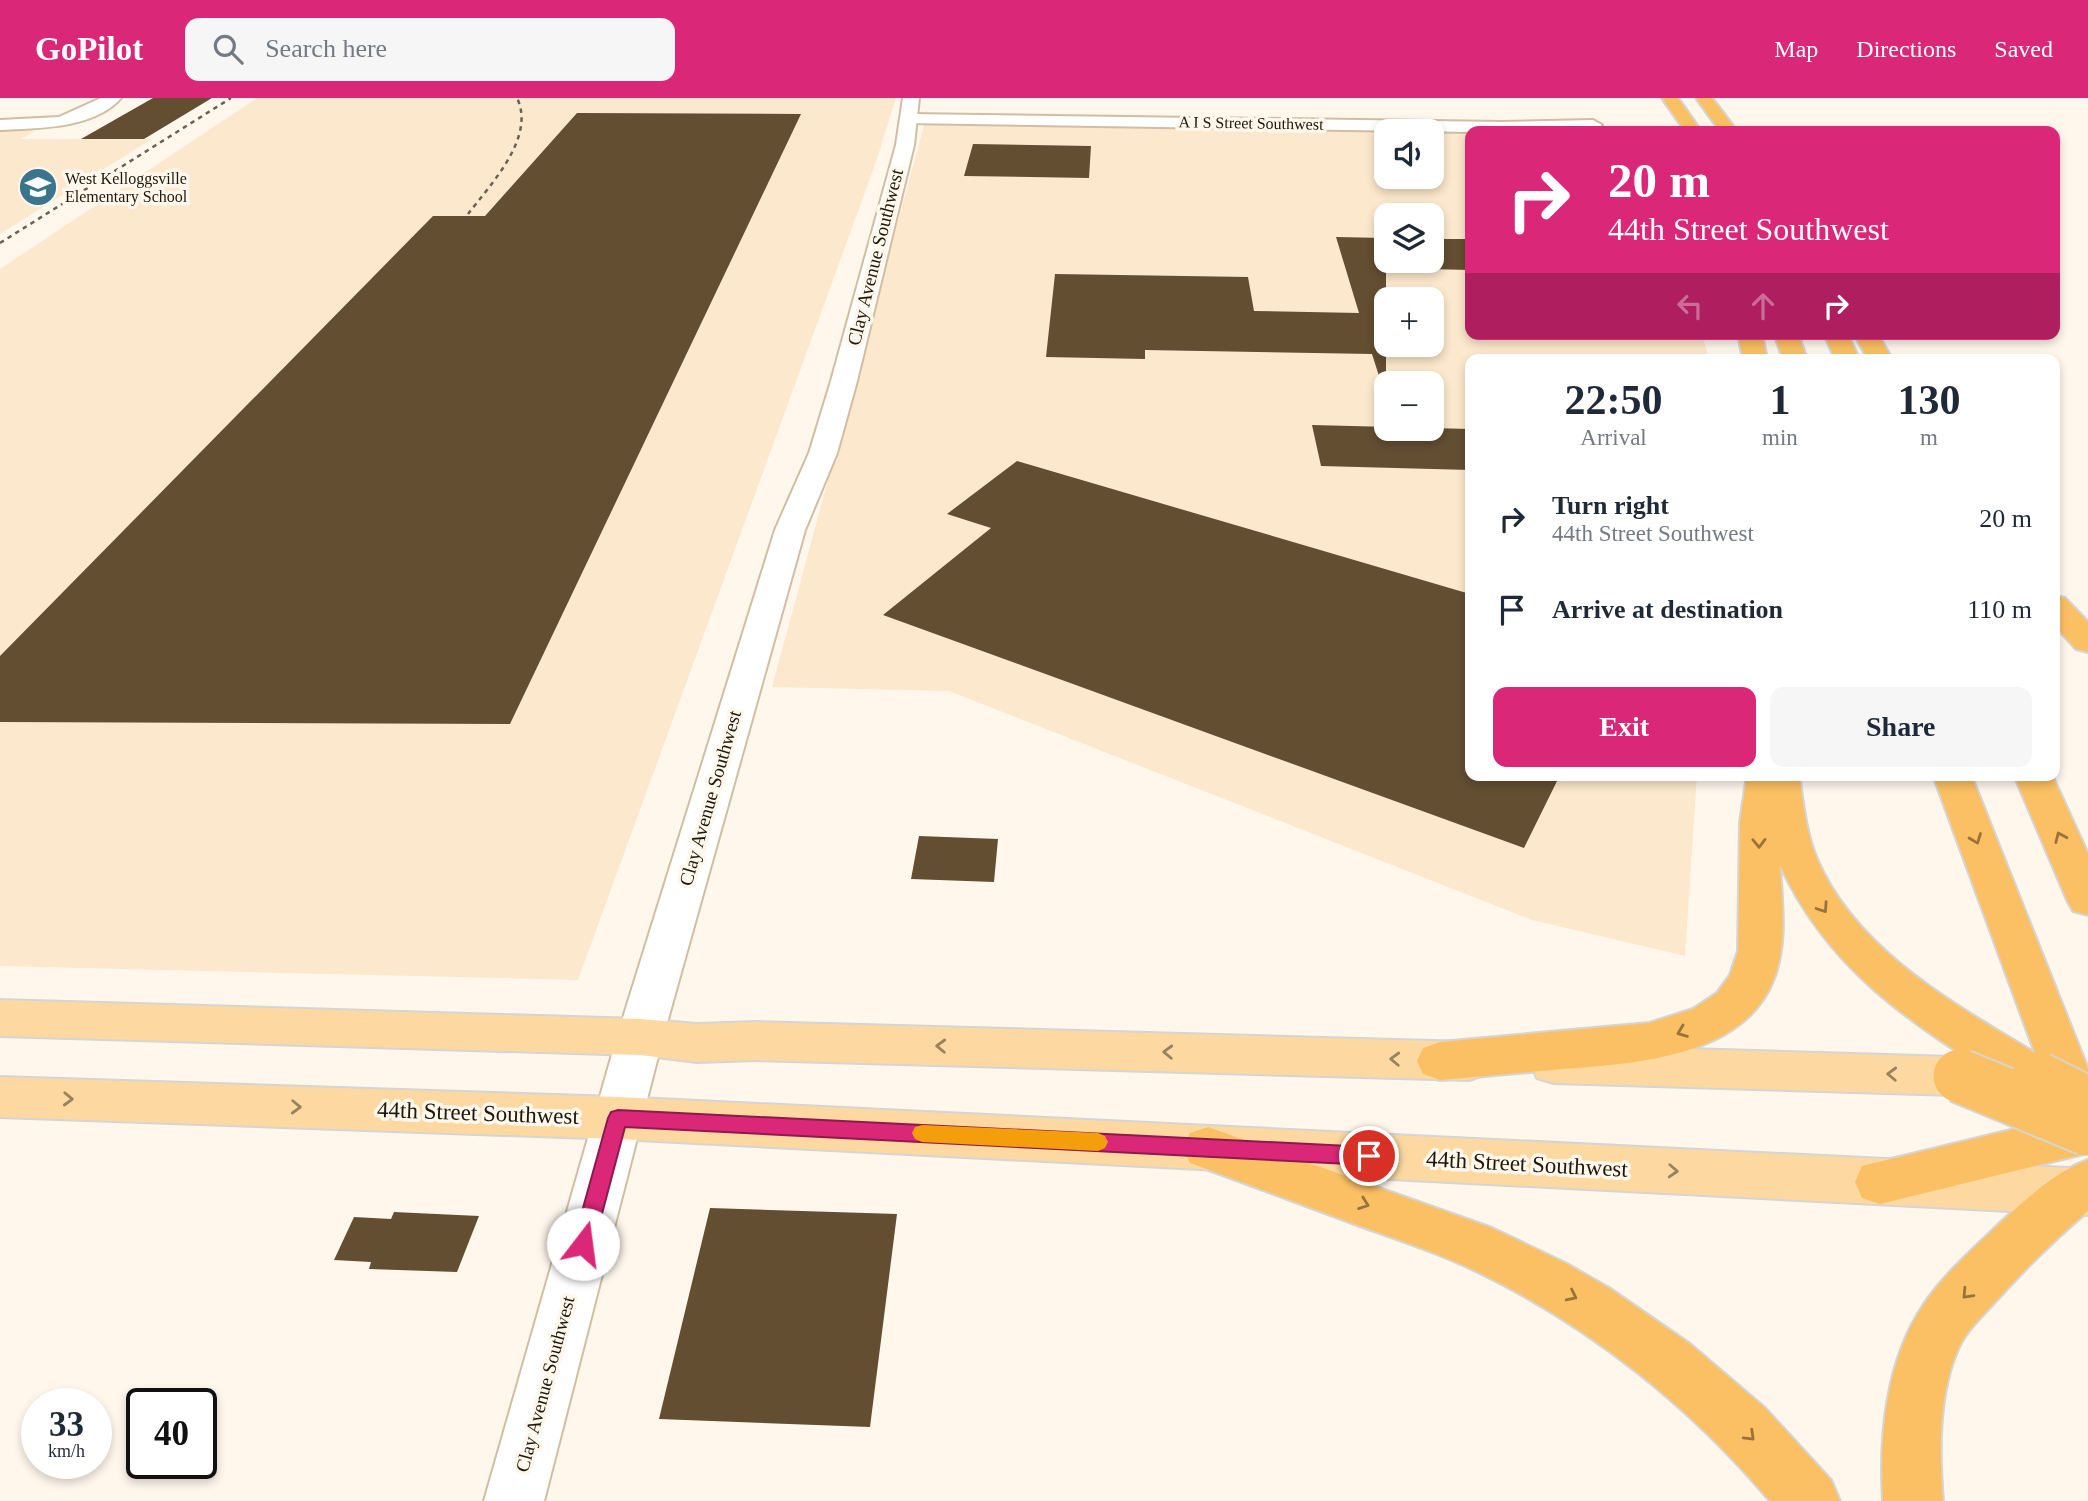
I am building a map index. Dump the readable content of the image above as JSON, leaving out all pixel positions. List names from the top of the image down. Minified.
{"streets":{"main road":["44th Street Southwest"],"street":["A I S Street Southwest","Clay Avenue Southwest"]},"crossings":[["A I S Street Southwest","Clay Avenue Southwest"],["Clay Avenue Southwest","44th Street Southwest"]],"places":{"school or university":["West Kelloggsville Elementary School"]},"page":{"header":"GoPilot","search":"Search here","nav":["Map","Directions","Saved"],"map_buttons":["+","−"],"turn":["20 m","44th Street Southwest"],"eta":["22:50","Arrival","1","min","130","m"],"list":[{"name":"Turn right","note":"44th Street Southwest","value":"20 m"},{"name":"Arrive at destination","value":"110 m"}],"buttons":["Exit","Share"],"speed":"33 km/h","limit":"40"}}
